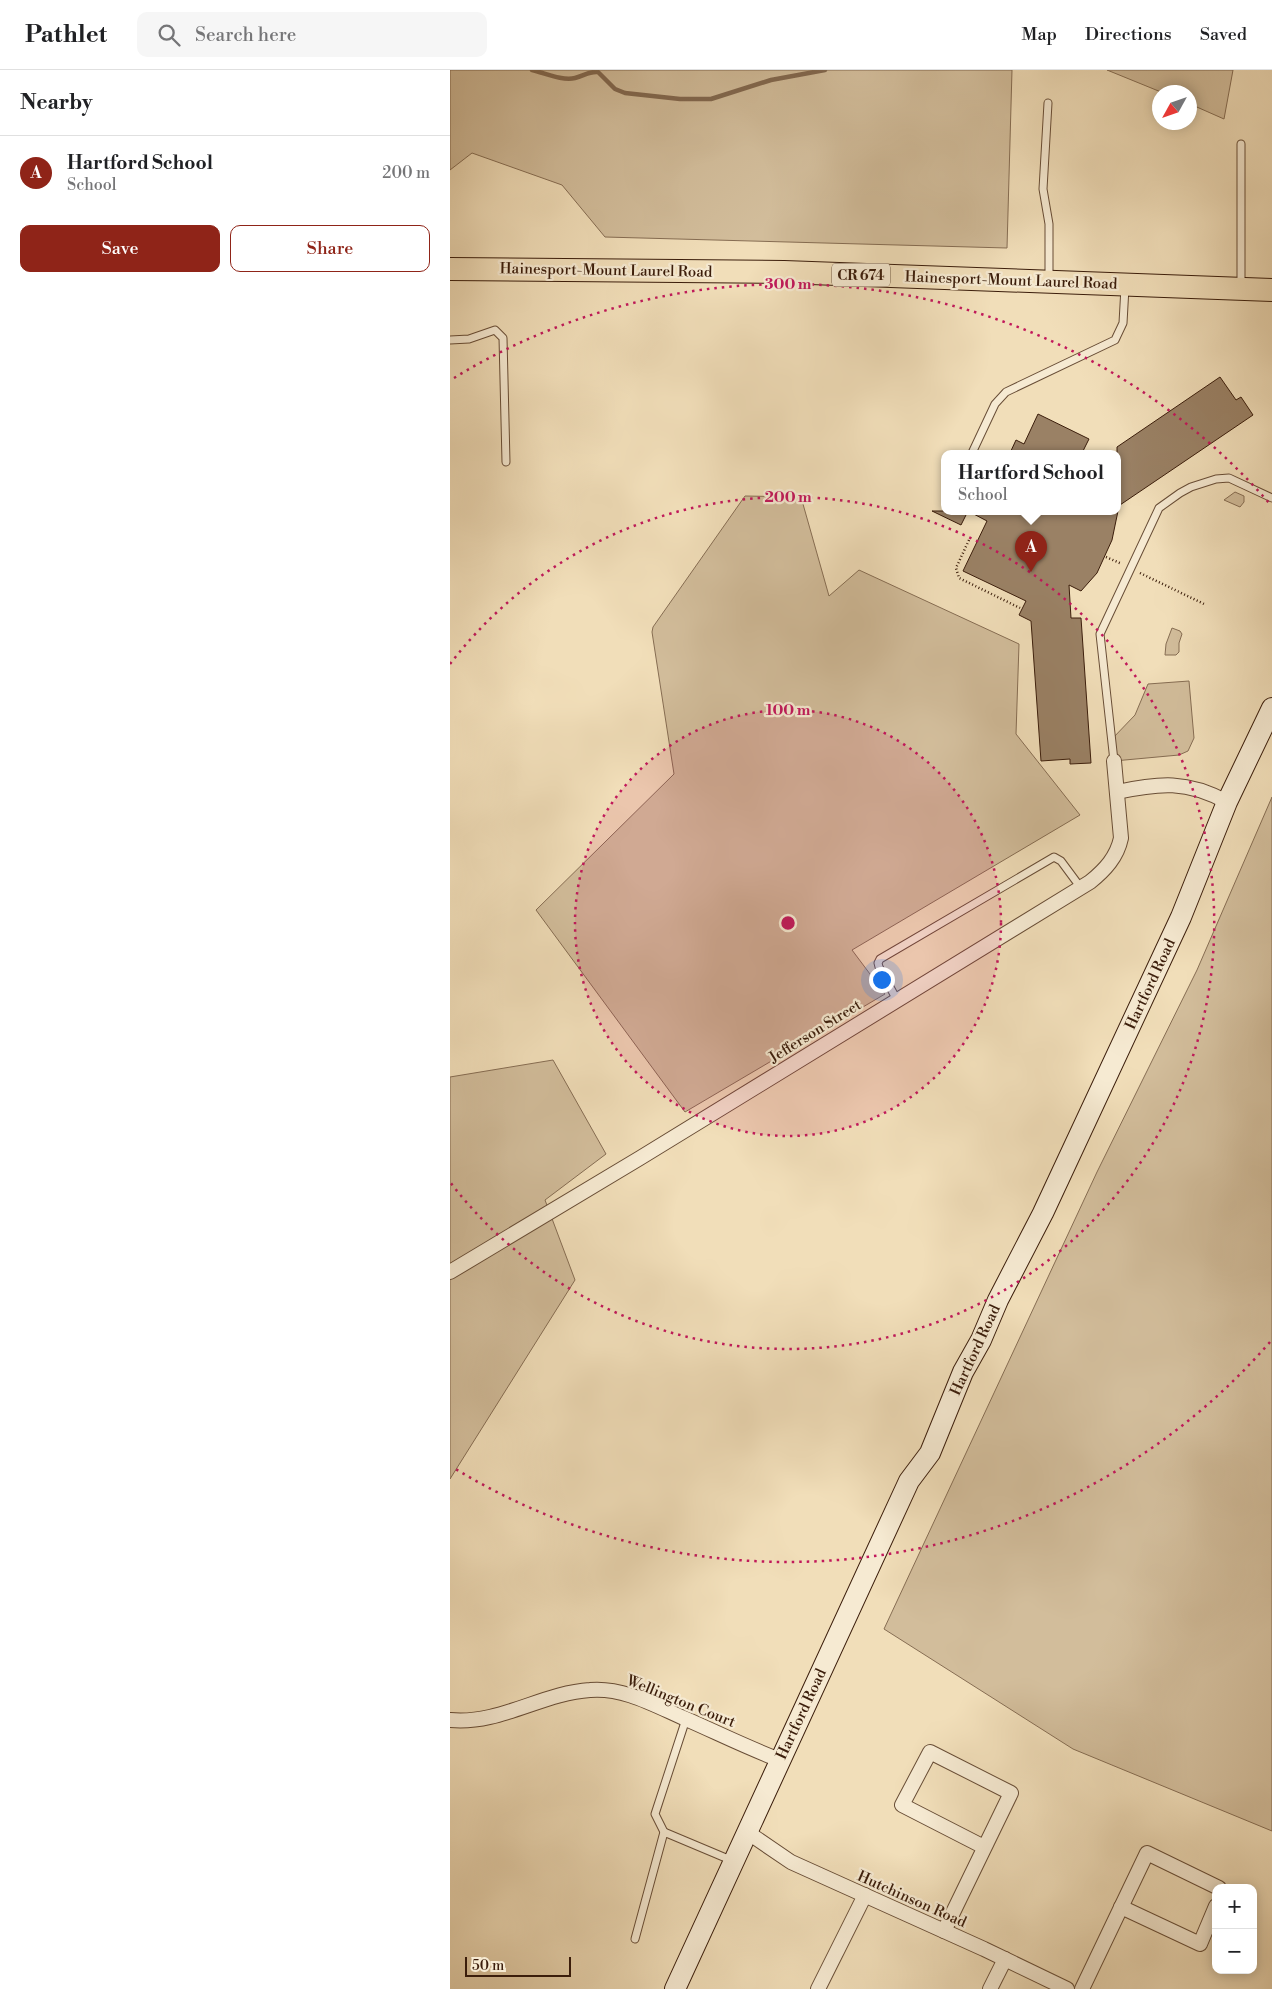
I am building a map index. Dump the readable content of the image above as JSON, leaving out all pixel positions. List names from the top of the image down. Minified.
{"streets":{"main road":["Hainesport-Mount Laurel Road","CR 674"],"street":["Hartford Road","Jefferson Street","Wellington Court","Hutchinson Road"]},"crossings":[["Hartford Road","Wellington Court"],["Hartford Road","Hutchinson Road"]],"scale_bar":"50 m","north":"bottom left","page":{"header":"Pathlet","search":"Search here","nav":["Map","Directions","Saved"],"heading":"Nearby","list":[{"mark":"A","name":"Hartford School","note":"School","value":"200 m"}],"buttons":["Save","Share"],"popup":["Hartford School","School"],"pins":"A","map_buttons":["+","−"],"scale":"50 m"},"rings":["300 m","200 m","100 m"]}
